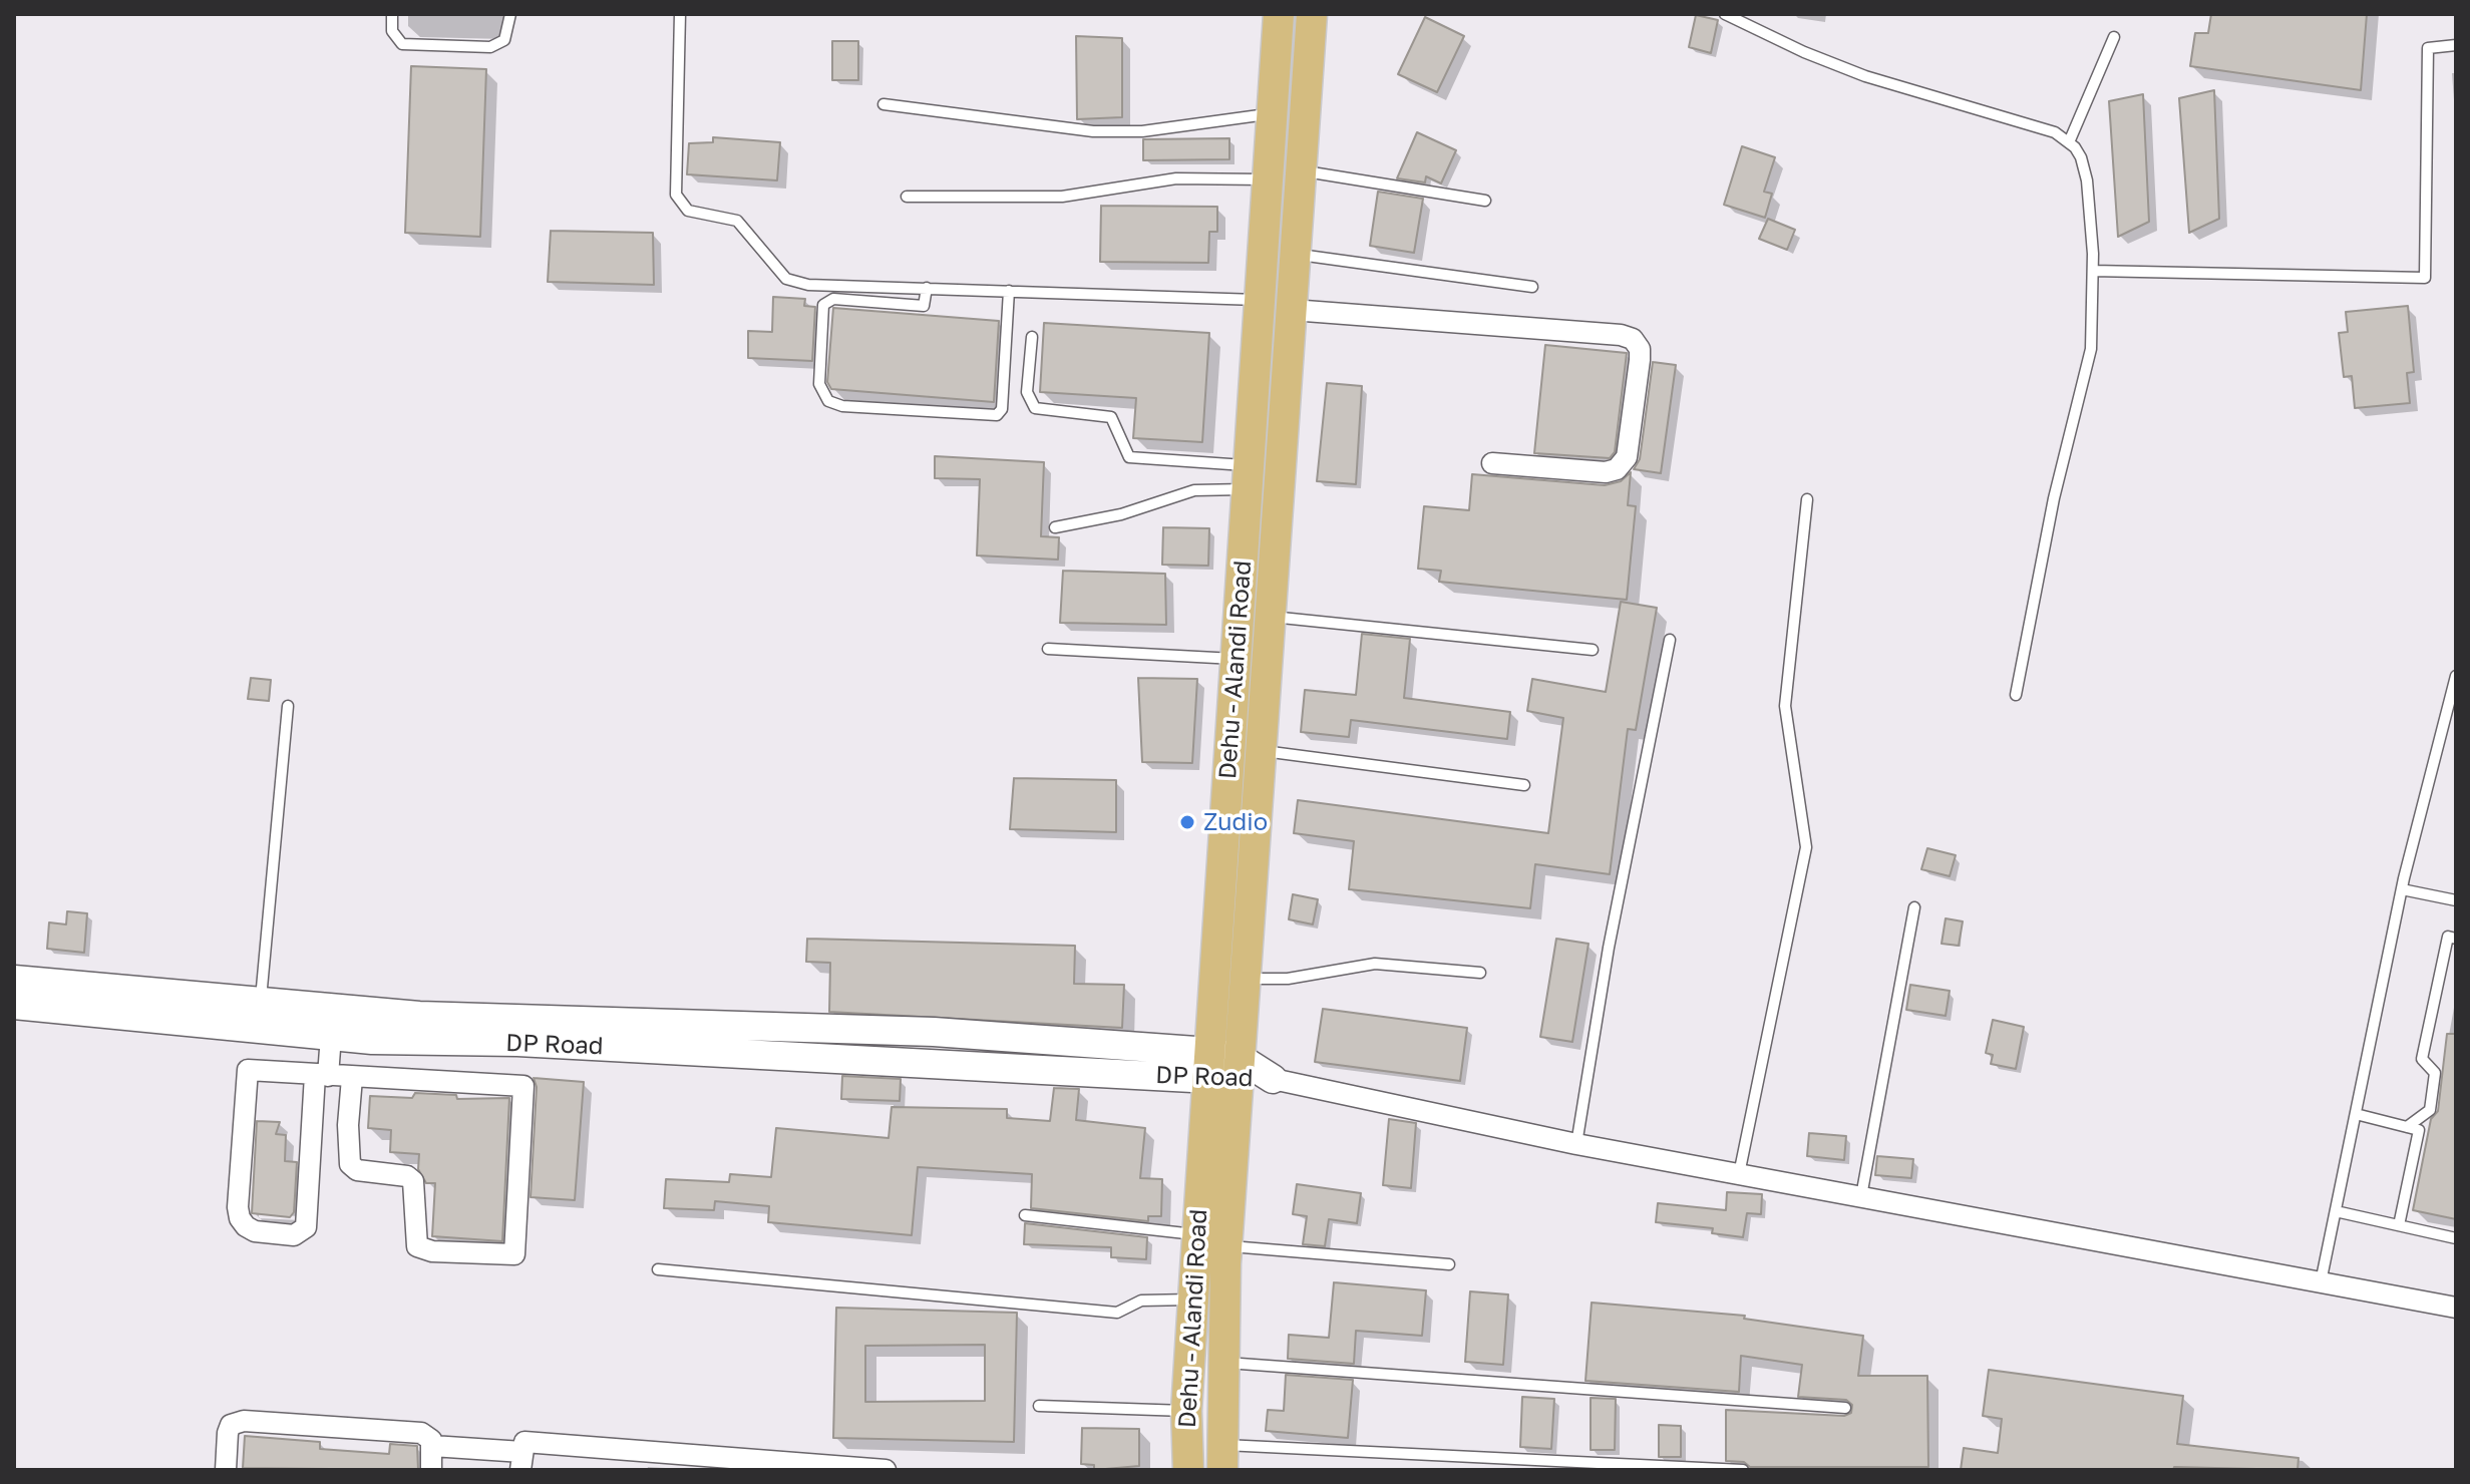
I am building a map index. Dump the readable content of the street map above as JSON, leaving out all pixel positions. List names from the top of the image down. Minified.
{"streets":{"main road":["Dehu - Alandi Road"],"street":["DP Road"]},"crossings":[["Dehu - Alandi Road","DP Road"]],"places":["Zudio"]}
